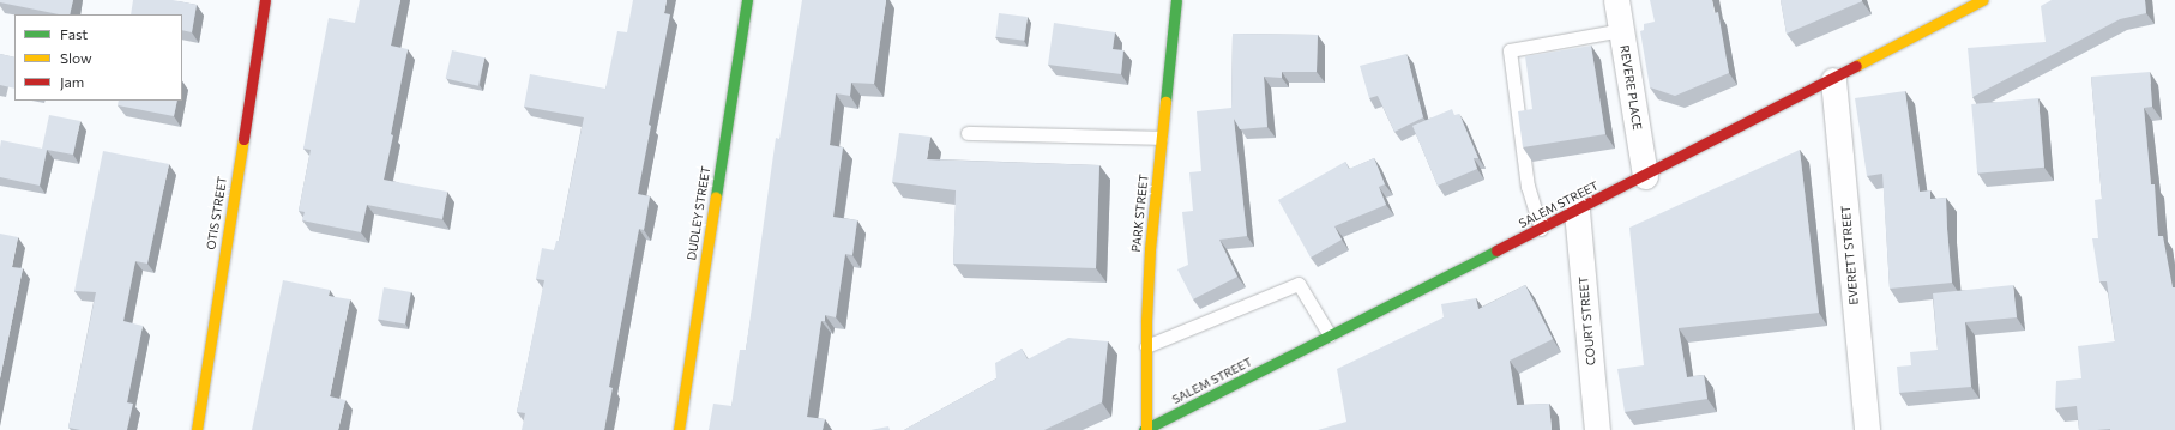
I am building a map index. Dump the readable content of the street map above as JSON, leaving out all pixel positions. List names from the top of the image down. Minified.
{"streets":{"street":["REVERE PLACE","SALEM STREET","OTIS STREET","DUDLEY STREET","PARK STREET","EVERETT STREET","COURT STREET"]},"crossings":[["REVERE PLACE","SALEM STREET"],["SALEM STREET","PARK STREET"],["SALEM STREET","EVERETT STREET"],["SALEM STREET","COURT STREET"]],"legend":["Fast","Slow","Jam"]}
